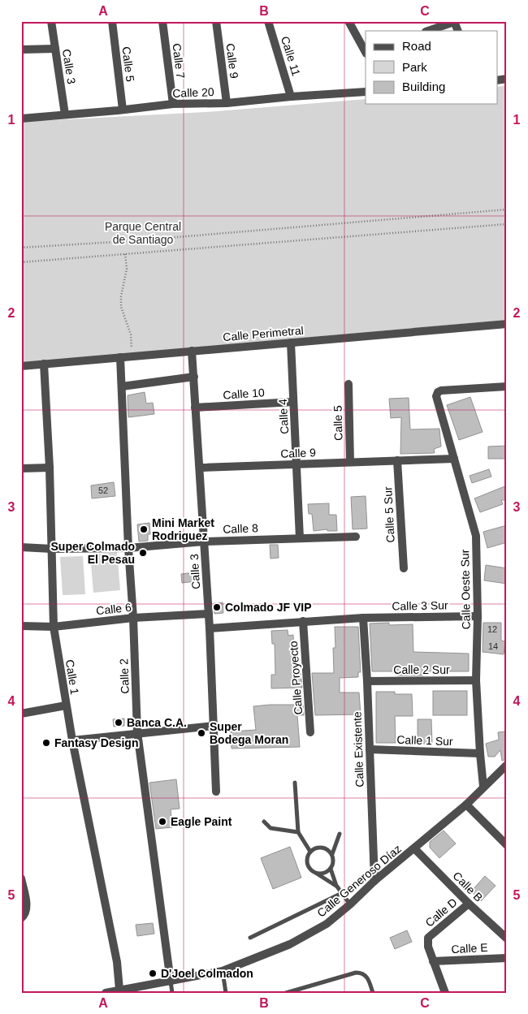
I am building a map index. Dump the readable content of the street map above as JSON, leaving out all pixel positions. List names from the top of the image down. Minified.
{"streets":{"street":["Calle 11","Calle 7","Calle 9","Calle 5","Calle 3","Calle 20","Calle Perimetral","Calle 10","Calle 4","Calle 5 Sur","Calle 8","Calle Oeste Sur","Calle 3 Sur","Calle 6","Calle 2 Sur","Calle 2","Calle 1","Calle Proyecto","Calle 1 Sur","Calle Existente","Calle Generoso Díaz","Calle B","Calle D","Calle E"]},"crossings":[["Calle 11","Calle 20"],["Calle 7","Calle 20"],["Calle 9","Calle 5"],["Calle 9","Calle 3"],["Calle 9","Calle 20"],["Calle 9","Calle 4"],["Calle 9","Calle 5 Sur"],["Calle 9","Calle Oeste Sur"],["Calle 5","Calle 20"],["Calle 3","Calle 20"],["Calle 3","Calle Perimetral"],["Calle 3","Calle 10"],["Calle 3","Calle 8"],["Calle 3","Calle 6"],["Calle Perimetral","Calle 4"],["Calle Perimetral","Calle 2"],["Calle Perimetral","Calle 1"],["Calle 10","Calle 4"],["Calle 4","Calle 8"],["Calle 8","Calle 2"],["Calle 8","Calle 1"],["Calle Oeste Sur","Calle 3 Sur"],["Calle Oeste Sur","Calle 2 Sur"],["Calle Oeste Sur","Calle 1 Sur"],["Calle Oeste Sur","Calle Generoso Díaz"],["Calle 3 Sur","Calle Existente"],["Calle 6","Calle 2"],["Calle 6","Calle 1"],["Calle 2 Sur","Calle Existente"],["Calle 2","Calle Generoso Díaz"],["Calle 1","Calle Generoso Díaz"],["Calle 1 Sur","Calle Existente"],["Calle Existente","Calle Generoso Díaz"],["Calle Generoso Díaz","Calle B"],["Calle B","Calle D"],["Calle D","Calle E"]],"parks":["Parque Central de Santiago"],"places":["Mini Market Rodriguez","Super Colmado El Pesau","Colmado JF VIP","Banca C.A.","Super Bodega Moran","Fantasy Design","Eagle Paint","D'Joel Colmadon"],"house_numbers":["52","12","14"],"legend":["Road","Park","Building"],"grid":{"columns":["A","B","C"],"rows":["1","2","3","4","5"]}}
